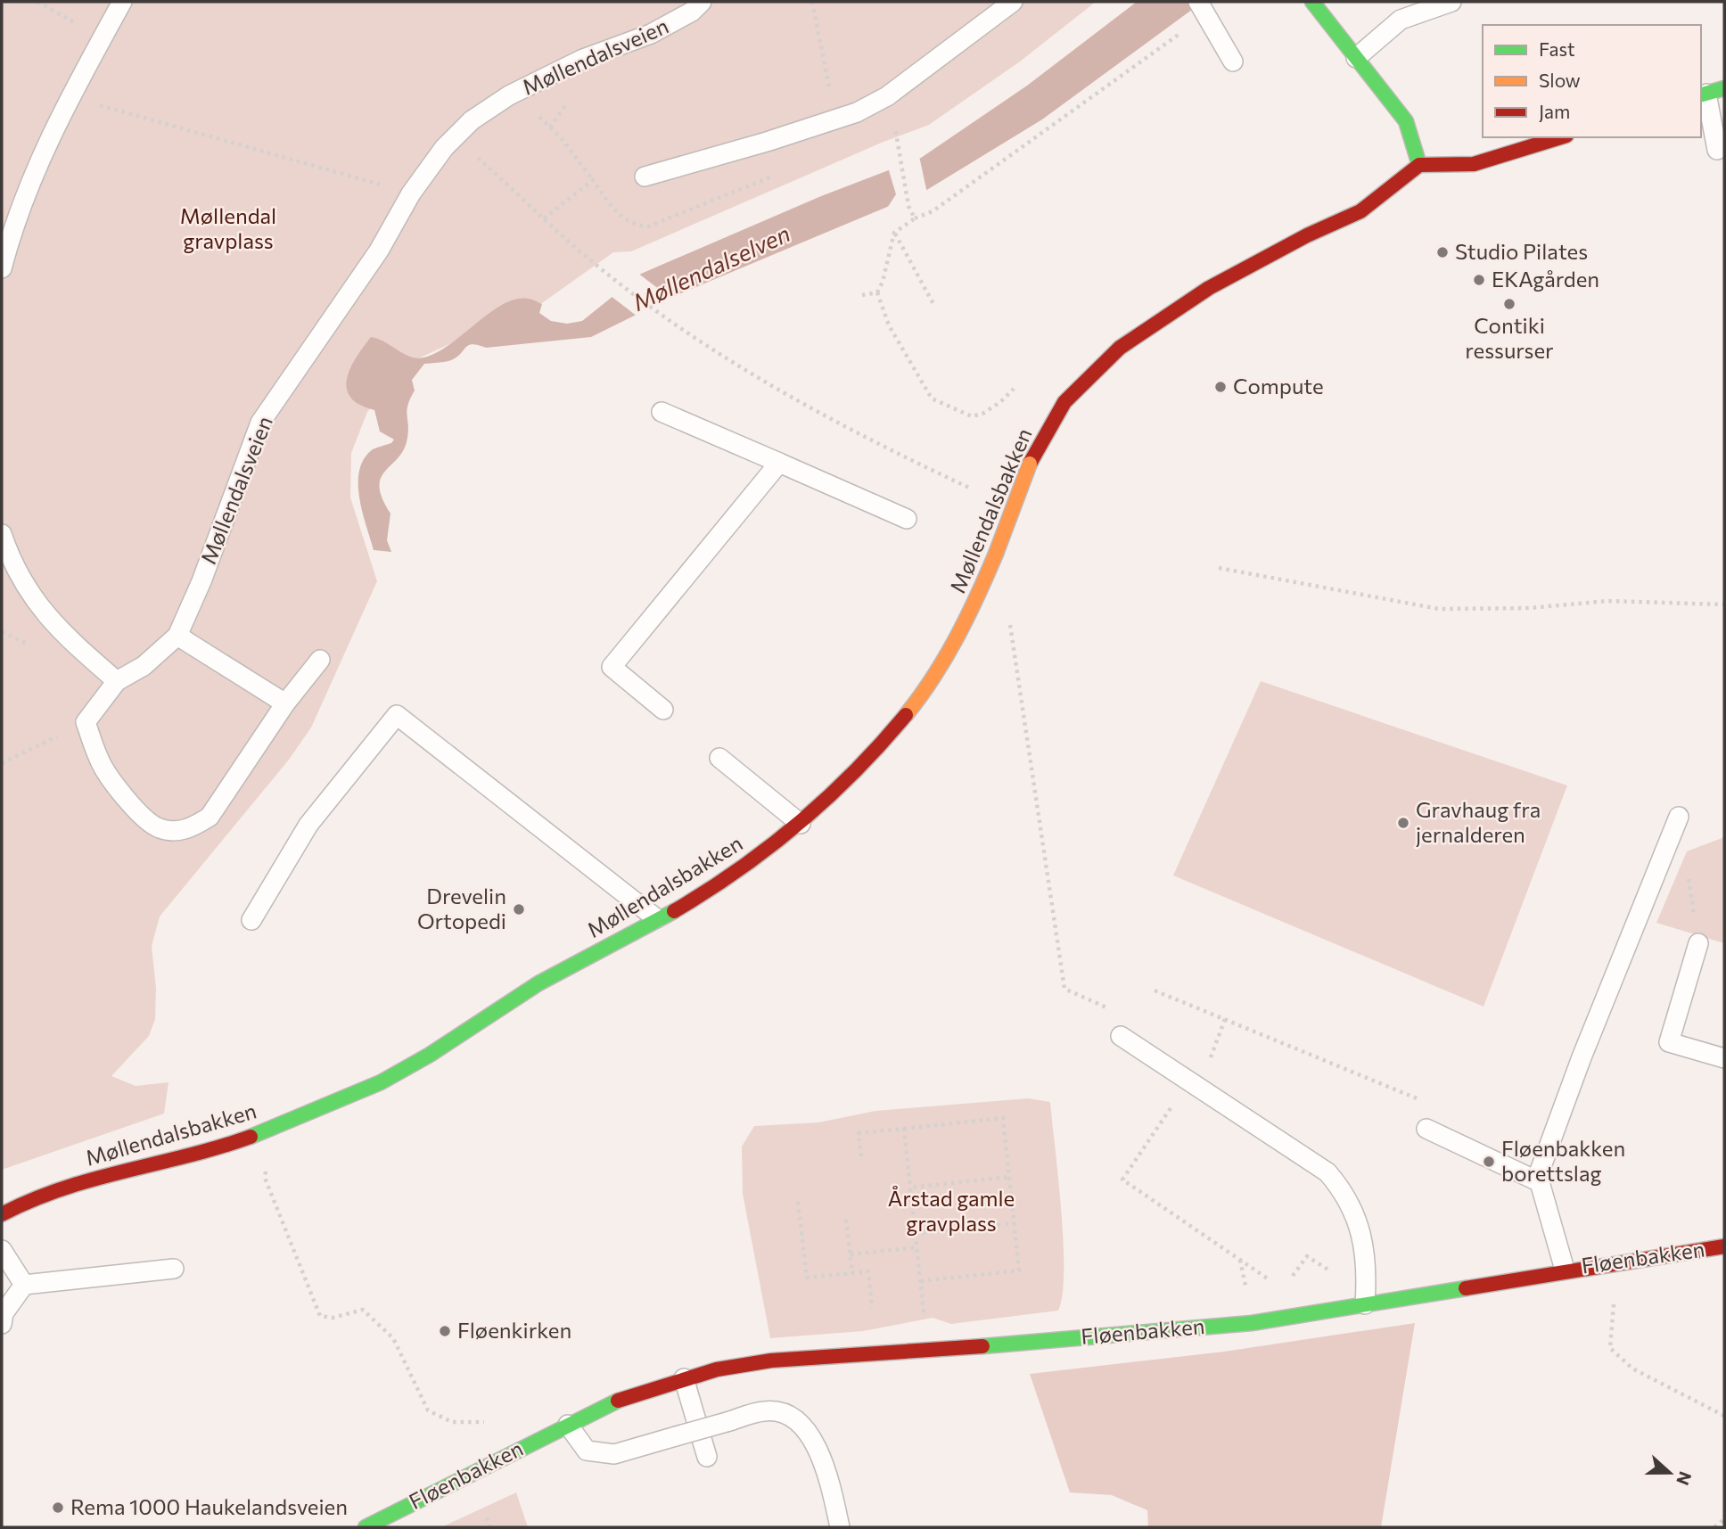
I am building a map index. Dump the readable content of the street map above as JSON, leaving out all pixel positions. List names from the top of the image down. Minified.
{"streets":{"street":["Møllendalsbakken","Fløenbakken"],"lane":["Møllendalsveien"]},"water":["Møllendalselven"],"parks":["Møllendal gravplass","Årstad gamle gravplass"],"places":["Studio Pilates","EKAgården","Contiki ressurser","Compute","Gravhaug fra jernalderen","Drevelin Ortopedi","Fløenbakken borettslag","Fløenkirken","Rema 1000 Haukelandsveien"],"legend":["Fast","Slow","Jam"],"north":"right"}
